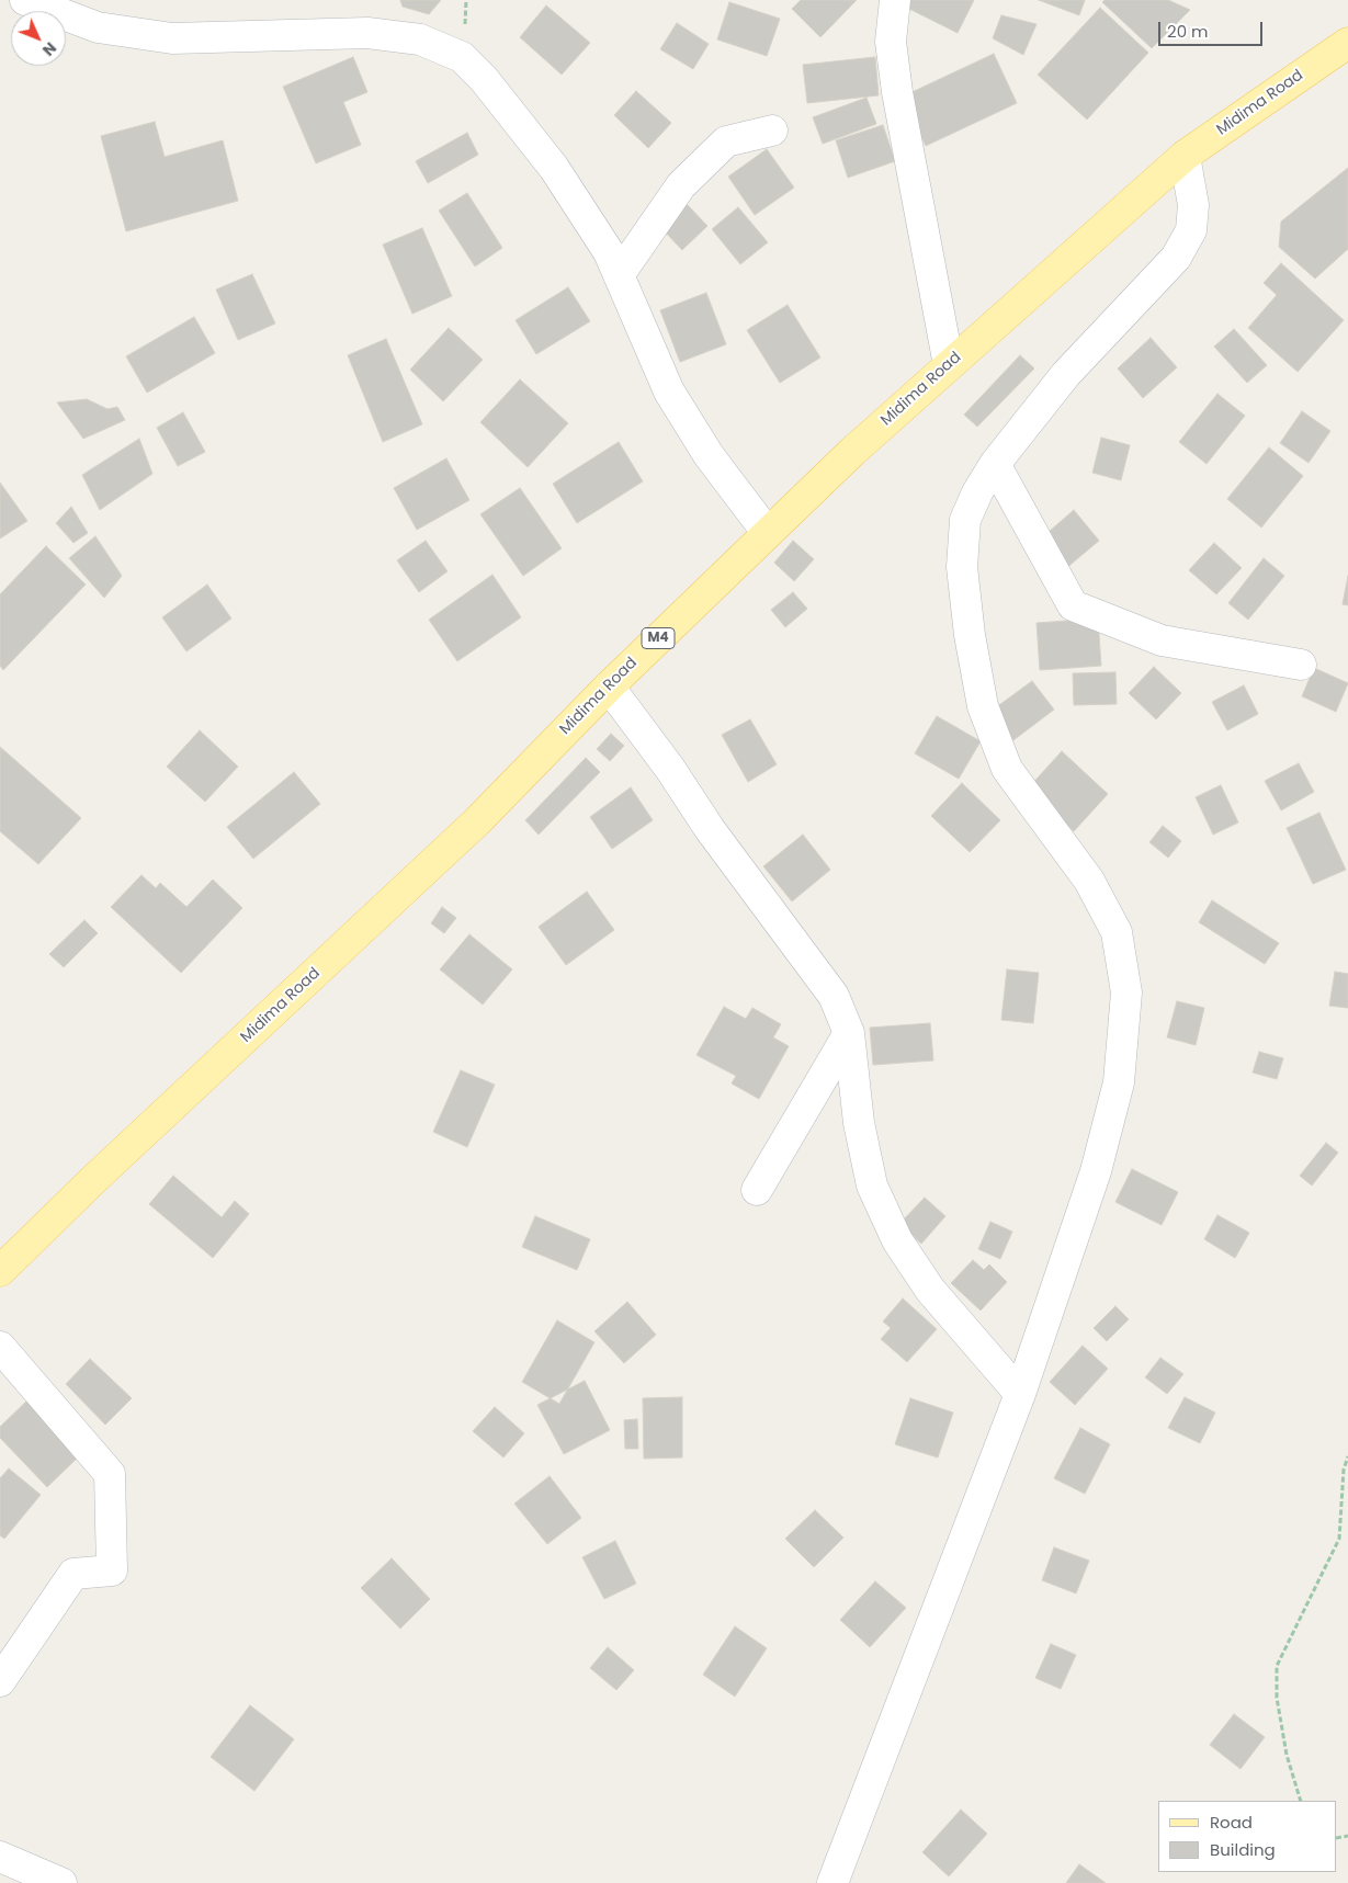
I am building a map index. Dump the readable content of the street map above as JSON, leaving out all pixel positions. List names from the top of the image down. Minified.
{"streets":{"main road":["Midima Road","M4"]},"legend":["Road","Building"],"scale_bar":"20 m","north":"bottom right"}
